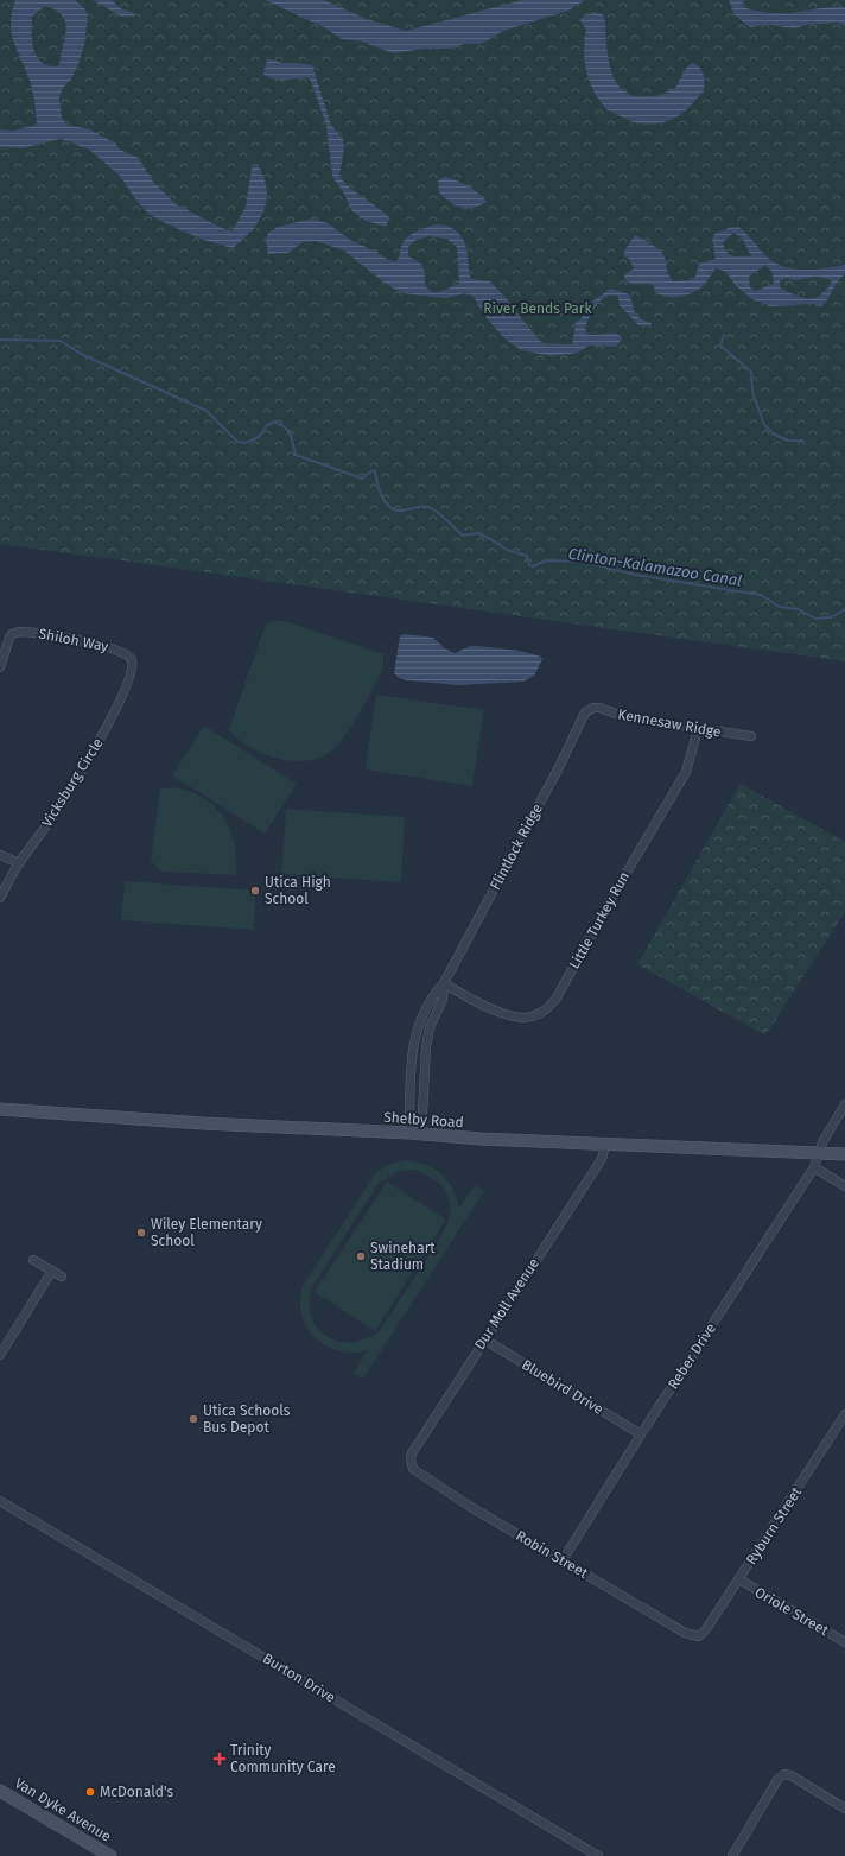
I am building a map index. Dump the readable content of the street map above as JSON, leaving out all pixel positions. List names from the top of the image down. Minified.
{"streets":{"street":["Shiloh Way","Kennesaw Ridge","Vicksburg Circle","Flintlock Ridge","Little Turkey Run","Shelby Road","Dur Moll Avenue","Reber Drive","Bluebird Drive","Ryburn Street","Robin Street","Oriole Street","Burton Drive","Van Dyke Avenue"]},"crossings":[["Shiloh Way","Vicksburg Circle"],["Kennesaw Ridge","Flintlock Ridge"],["Kennesaw Ridge","Little Turkey Run"],["Flintlock Ridge","Little Turkey Run"],["Flintlock Ridge","Shelby Road"],["Shelby Road","Dur Moll Avenue"],["Shelby Road","Reber Drive"],["Dur Moll Avenue","Bluebird Drive"],["Dur Moll Avenue","Robin Street"],["Reber Drive","Bluebird Drive"],["Reber Drive","Robin Street"],["Ryburn Street","Robin Street"],["Ryburn Street","Oriole Street"]],"water":["Clinton-Kalamazoo Canal"],"parks":["River Bends Park"],"places":{"other":["Utica High School","Wiley Elementary School","Swinehart Stadium","Utica Schools Bus Depot","McDonald's"],"health":["Trinity Community Care"]}}
